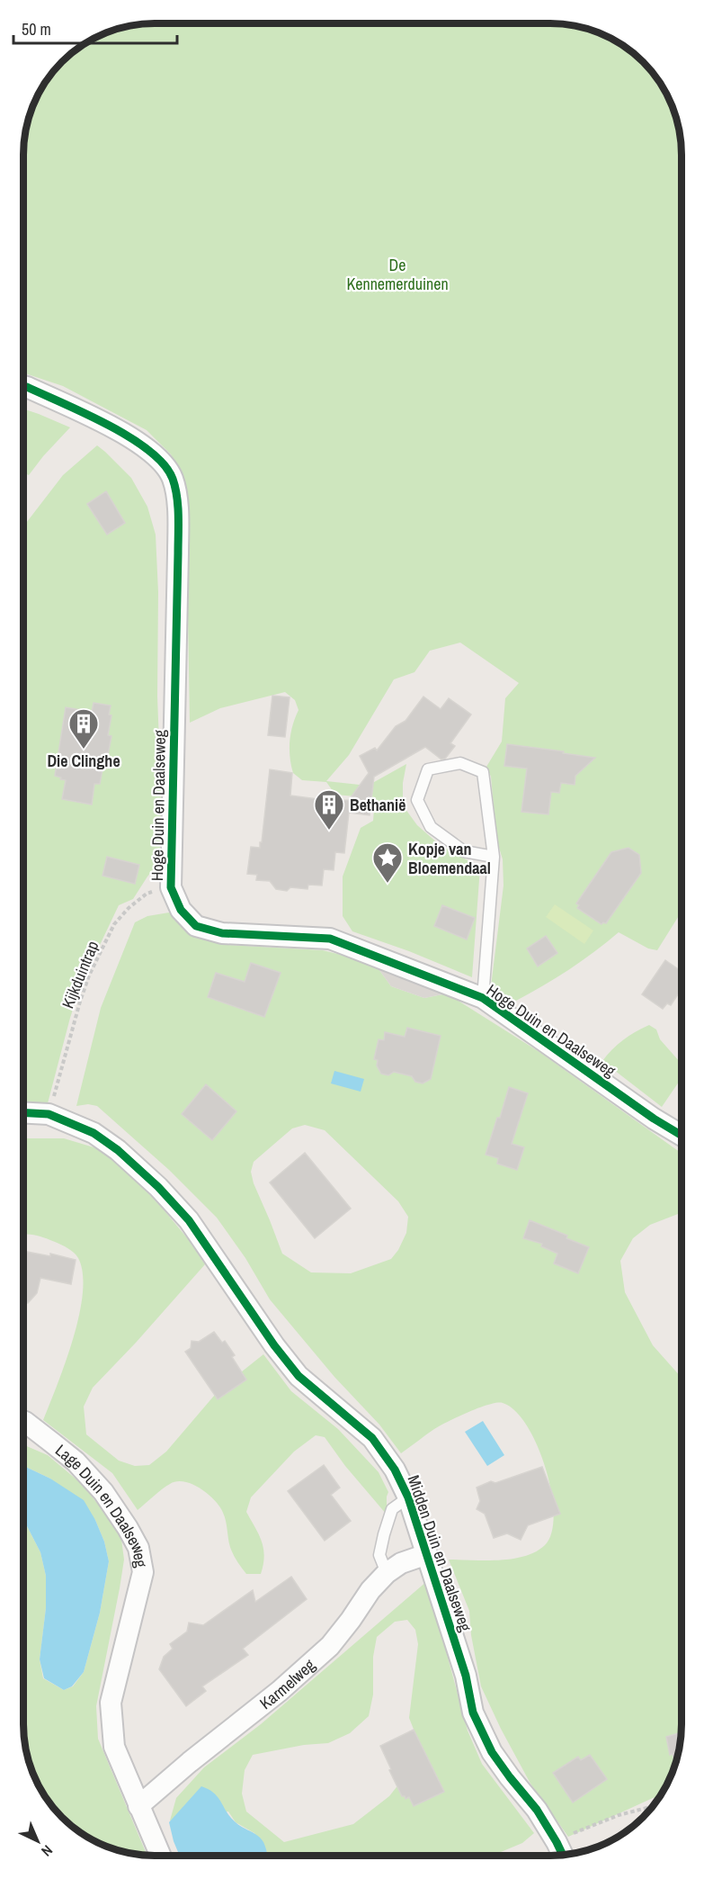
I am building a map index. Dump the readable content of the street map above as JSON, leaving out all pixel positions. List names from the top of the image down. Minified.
{"streets":{"street":["Hoge Duin en Daalseweg","Lage Duin en Daalseweg","Midden Duin en Daalseweg","Karmelweg"],"path":["Kijkduintrap"]},"crossings":[["Hoge Duin en Daalseweg","Kijkduintrap"],["Lage Duin en Daalseweg","Karmelweg"],["Midden Duin en Daalseweg","Karmelweg"]],"parks":["De Kennemerduinen"],"places":{"building":["Die Clinghe","Bethanië"],"place":["Kopje van Bloemendaal"]},"scale_bar":"50 m","north":"bottom right"}
